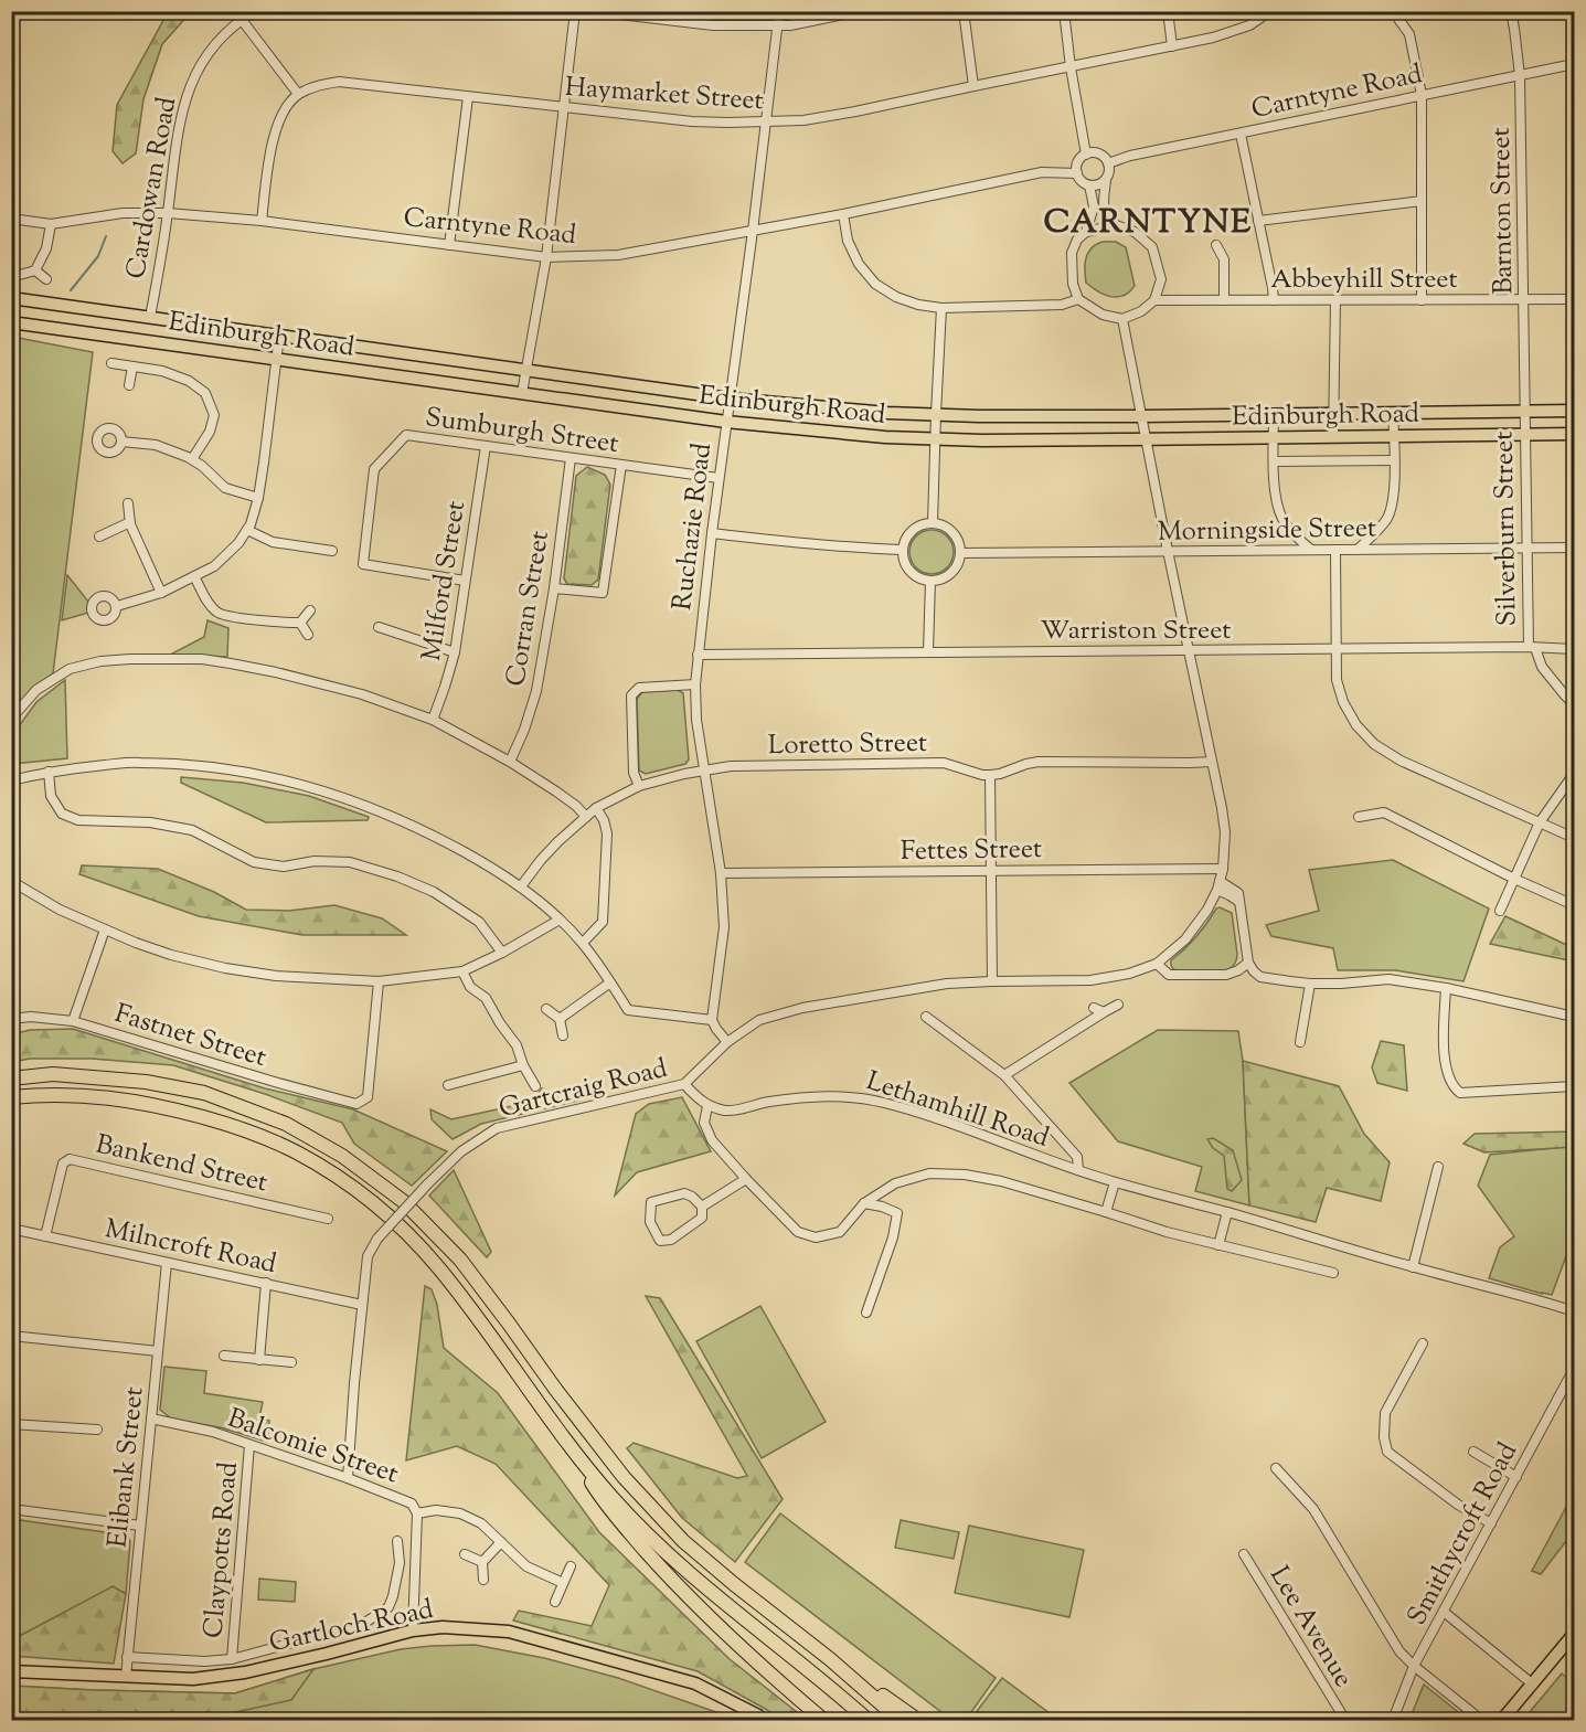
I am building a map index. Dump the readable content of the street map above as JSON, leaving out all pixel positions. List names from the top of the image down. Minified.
{"streets":{"main road":["Edinburgh Road","Gartloch Road"],"street":["Carntyne Road","Haymarket Street","Cardowan Road","Barnton Street","Abbeyhill Street","Sumburgh Street","Ruchazie Road","Morningside Street","Silverburn Street","Milford Street","Corran Street","Warriston Street","Loretto Street","Fettes Street","Fastnet Street","Gartcraig Road","Lethamhill Road","Bankend Street","Milncroft Road","Balcomie Street","Elibank Street","Smithycroft Road","Claypotts Road","Lee Avenue"]},"crossings":[["Carntyne Road","Cardowan Road"],["Carntyne Road","Barnton Street"],["Carntyne Road","Ruchazie Road"],["Haymarket Street","Ruchazie Road"],["Cardowan Road","Edinburgh Road"],["Barnton Street","Abbeyhill Street"],["Barnton Street","Edinburgh Road"],["Barnton Street","Silverburn Street"],["Abbeyhill Street","Gartcraig Road"],["Edinburgh Road","Ruchazie Road"],["Edinburgh Road","Silverburn Street"],["Edinburgh Road","Gartcraig Road"],["Sumburgh Street","Ruchazie Road"],["Sumburgh Street","Milford Street"],["Sumburgh Street","Corran Street"],["Ruchazie Road","Warriston Street"],["Ruchazie Road","Loretto Street"],["Ruchazie Road","Fettes Street"],["Morningside Street","Silverburn Street"],["Morningside Street","Gartcraig Road"],["Silverburn Street","Warriston Street"],["Warriston Street","Gartcraig Road"],["Fettes Street","Gartcraig Road"],["Gartcraig Road","Milncroft Road"],["Gartcraig Road","Balcomie Street"],["Bankend Street","Milncroft Road"],["Milncroft Road","Elibank Street"],["Balcomie Street","Elibank Street"],["Balcomie Street","Claypotts Road"],["Balcomie Street","Gartloch Road"],["Elibank Street","Gartloch Road"]],"districts":["CARNTYNE"]}
